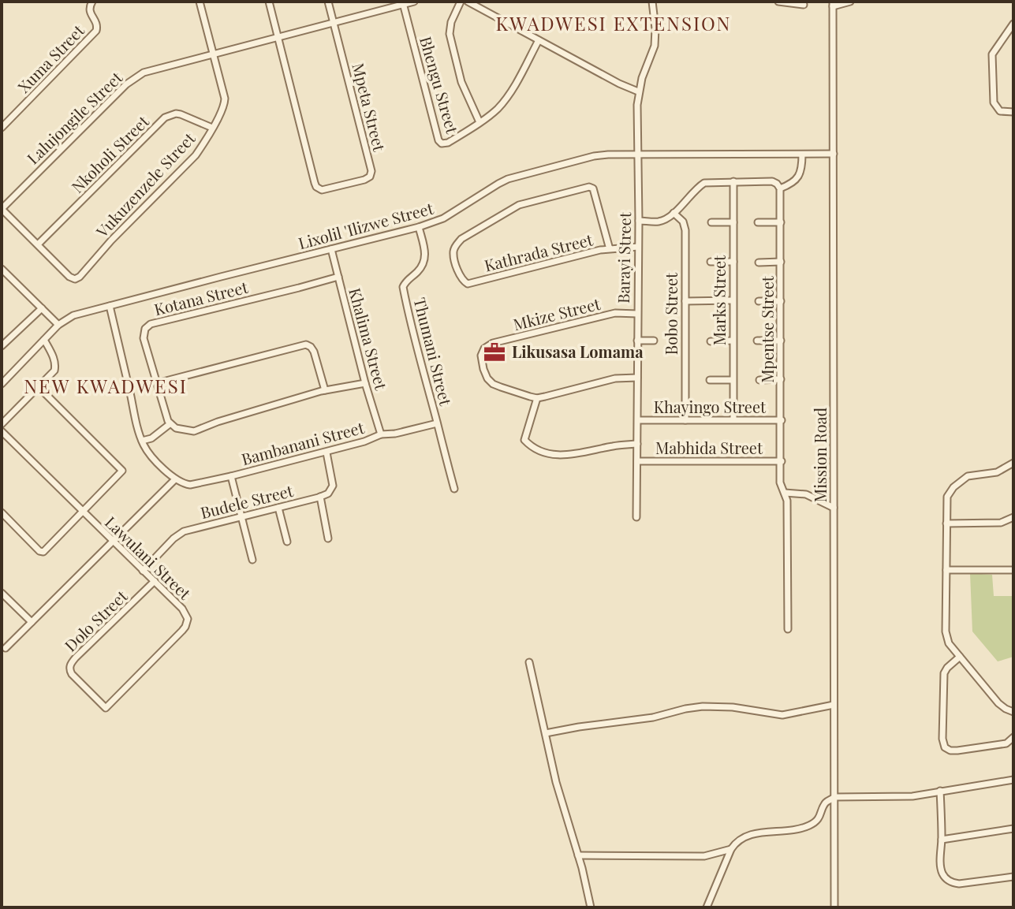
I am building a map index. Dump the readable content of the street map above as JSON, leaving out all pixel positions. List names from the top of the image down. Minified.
{"streets":{"street":["Xuma Street","Bhengu Street","Mpeta Street","Lalujongile Street","Nkoholi Street","Vukuzenzele Street","Lixolil 'Ilizwe Street","Kathrada Street","Barayi Street","Kotana Street","Marks Street","Bobo Street","Mkize Street","Mpentse Street","Khalima Street","Thumani Street","Khayingo Street","Bambanani Street","Mabhida Street","Mission Road","Budele Street","Lawulani Street","Dolo Street"]},"crossings":[["Bhengu Street","Lalujongile Street"],["Mpeta Street","Lalujongile Street"],["Lalujongile Street","Vukuzenzele Street"],["Nkoholi Street","Vukuzenzele Street"],["Lixolil 'Ilizwe Street","Barayi Street"],["Lixolil 'Ilizwe Street","Khalima Street"],["Lixolil 'Ilizwe Street","Thumani Street"],["Lixolil 'Ilizwe Street","Mission Road"],["Kathrada Street","Barayi Street"],["Barayi Street","Mkize Street"],["Barayi Street","Khayingo Street"],["Barayi Street","Mabhida Street"],["Kotana Street","Khalima Street"],["Marks Street","Khayingo Street"],["Bobo Street","Khayingo Street"],["Mpentse Street","Khayingo Street"],["Mpentse Street","Mabhida Street"],["Khalima Street","Bambanani Street"],["Thumani Street","Bambanani Street"],["Budele Street","Lawulani Street"],["Lawulani Street","Dolo Street"]],"districts":["KWADWESI EXTENSION","NEW KWADWESI"],"places":{"office":["Likusasa Lomama"]}}
